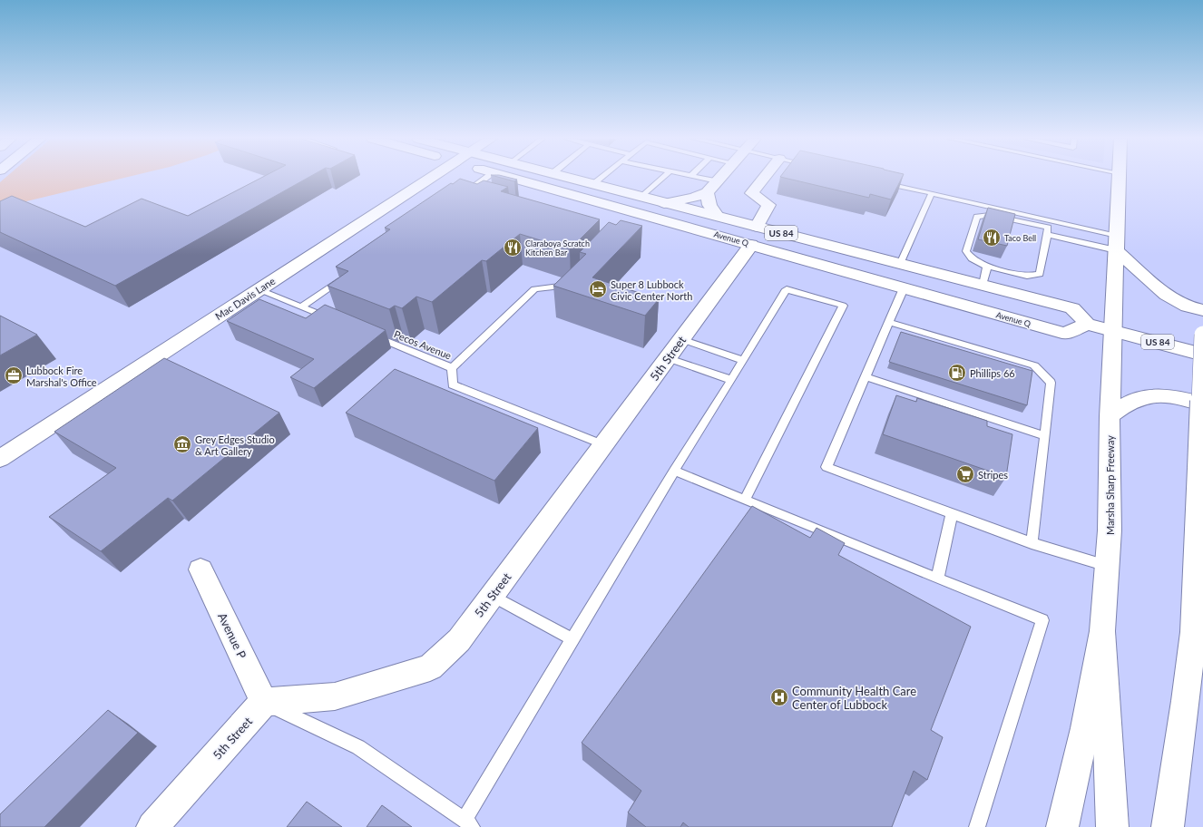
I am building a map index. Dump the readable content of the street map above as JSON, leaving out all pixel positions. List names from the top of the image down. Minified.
{"streets":{"main road":["US 84","Avenue Q","Mac Davis Lane","5th Street","Marsha Sharp Freeway","Avenue P"],"lane":["Pecos Avenue"]},"crossings":[["US 84","Avenue Q"],["US 84","Marsha Sharp Freeway"],["Avenue Q","5th Street"],["Pecos Avenue","5th Street"],["5th Street","Avenue P"]],"places":{"restaurant":["Taco Bell","Claraboya Scratch Kitchen Bar"],"hotel":["Super 8 Lubbock Civic Center North"],"fuel station":["Phillips 66"],"office":["Lubbock Fire Marshal's Office"],"museum":["Grey Edges Studio & Art Gallery"],"supermarket":["Stripes"],"hospital":["Community Health Care Center of Lubbock"]}}
